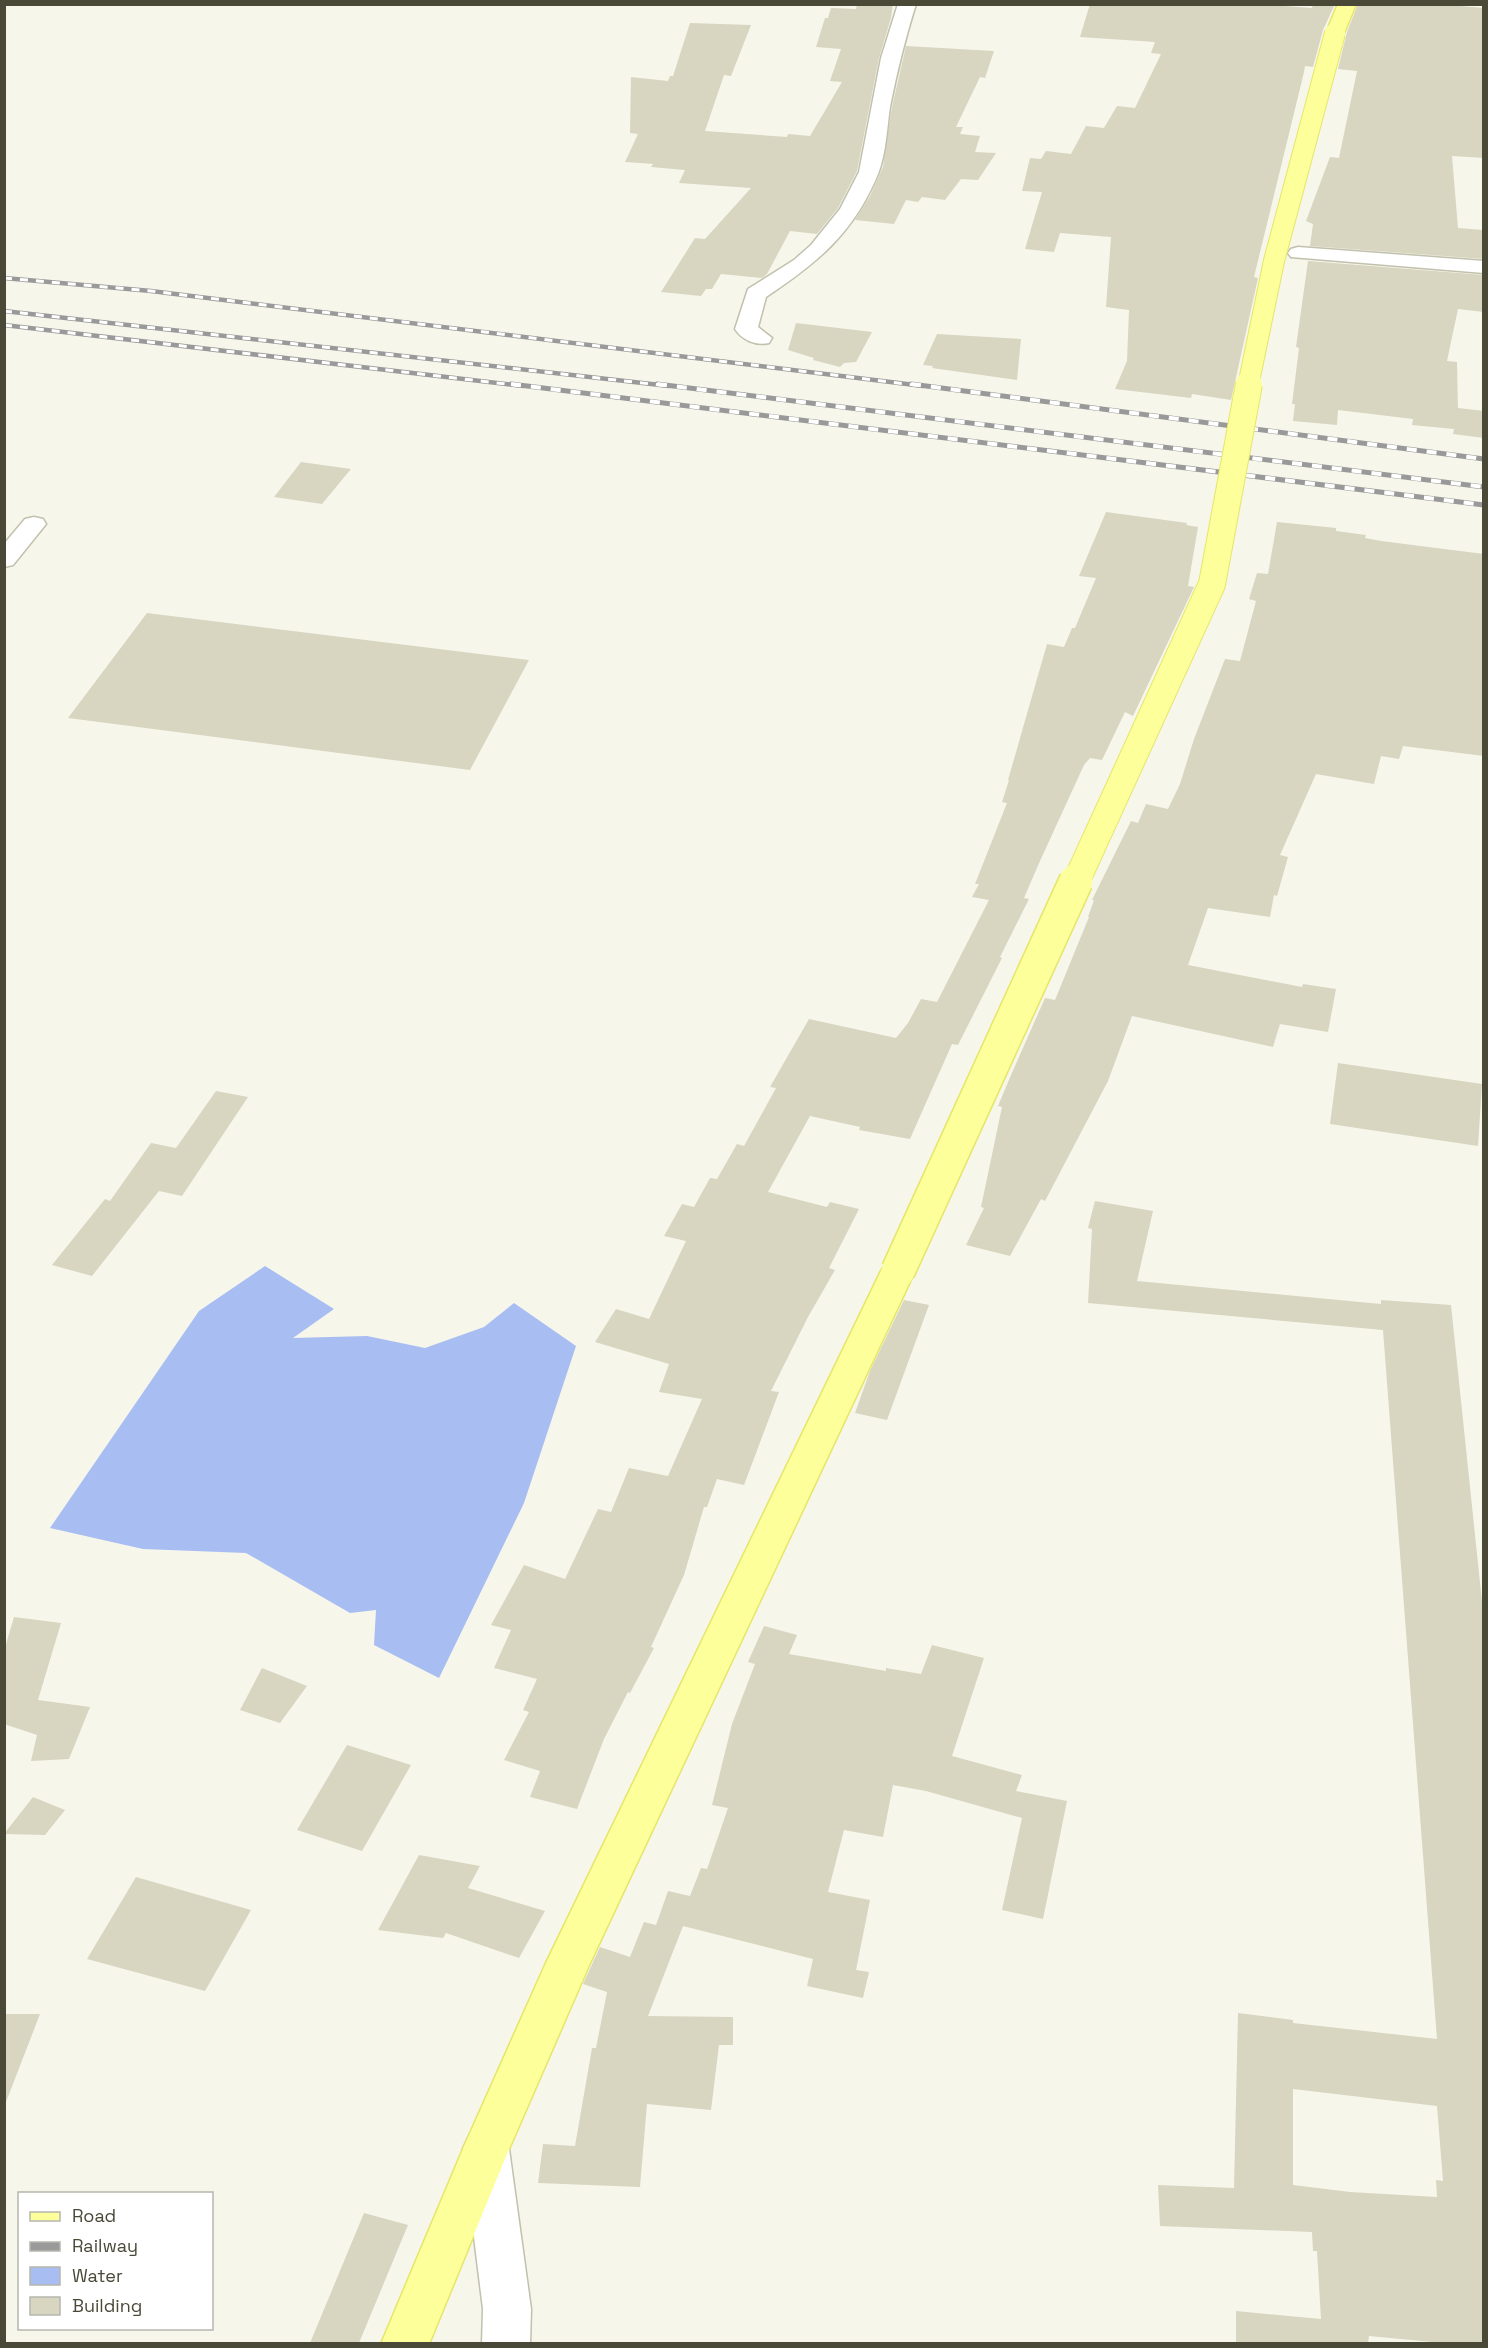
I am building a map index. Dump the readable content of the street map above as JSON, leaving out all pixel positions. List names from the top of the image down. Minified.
{"legend":["Road","Railway","Water","Building"]}
